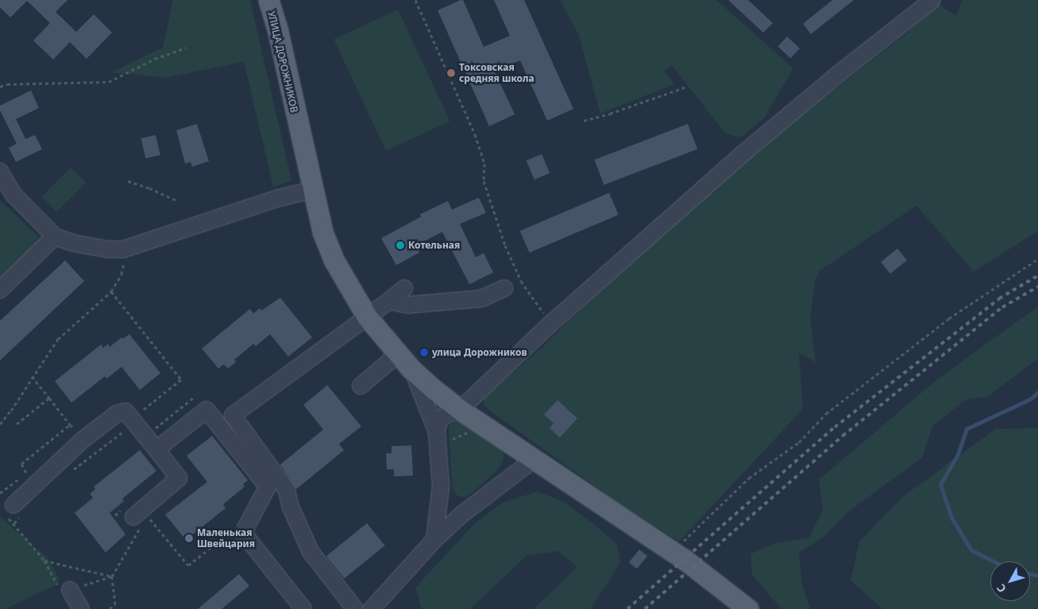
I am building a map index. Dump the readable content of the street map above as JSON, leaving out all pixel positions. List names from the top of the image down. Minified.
{"streets":{"main road":["УЛИЦА ДОРОЖНИКОВ"]},"places":["Токсовская средняя школа","Котельная","улица Дорожников","Маленькая Швейцария"],"north":"bottom left"}
